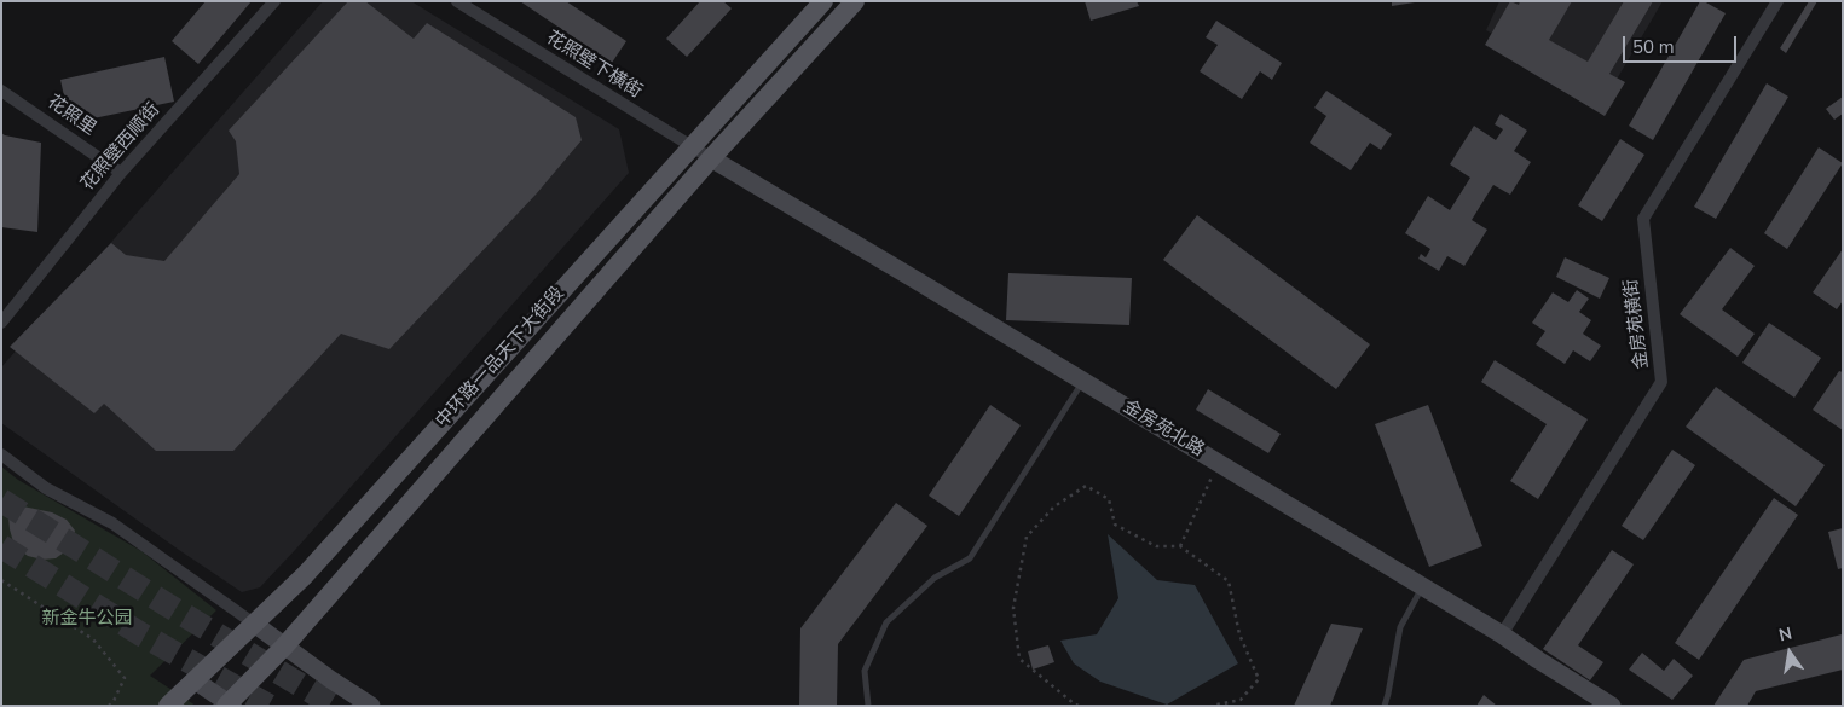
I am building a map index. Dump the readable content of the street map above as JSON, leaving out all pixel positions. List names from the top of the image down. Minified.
{"streets":{"main road":["中环路一品天下大街段"],"street":["花照壁下横街","花照里","花照壁西顺街","金房苑横街","金房苑北路"]},"crossings":[["花照壁下横街","中环路一品天下大街段"],["花照壁下横街","金房苑北路"],["花照里","花照壁西顺街"],["金房苑横街","金房苑北路"],["中环路一品天下大街段","金房苑北路"]],"parks":["新金牛公园"],"scale_bar":"50 m","north":"top"}
